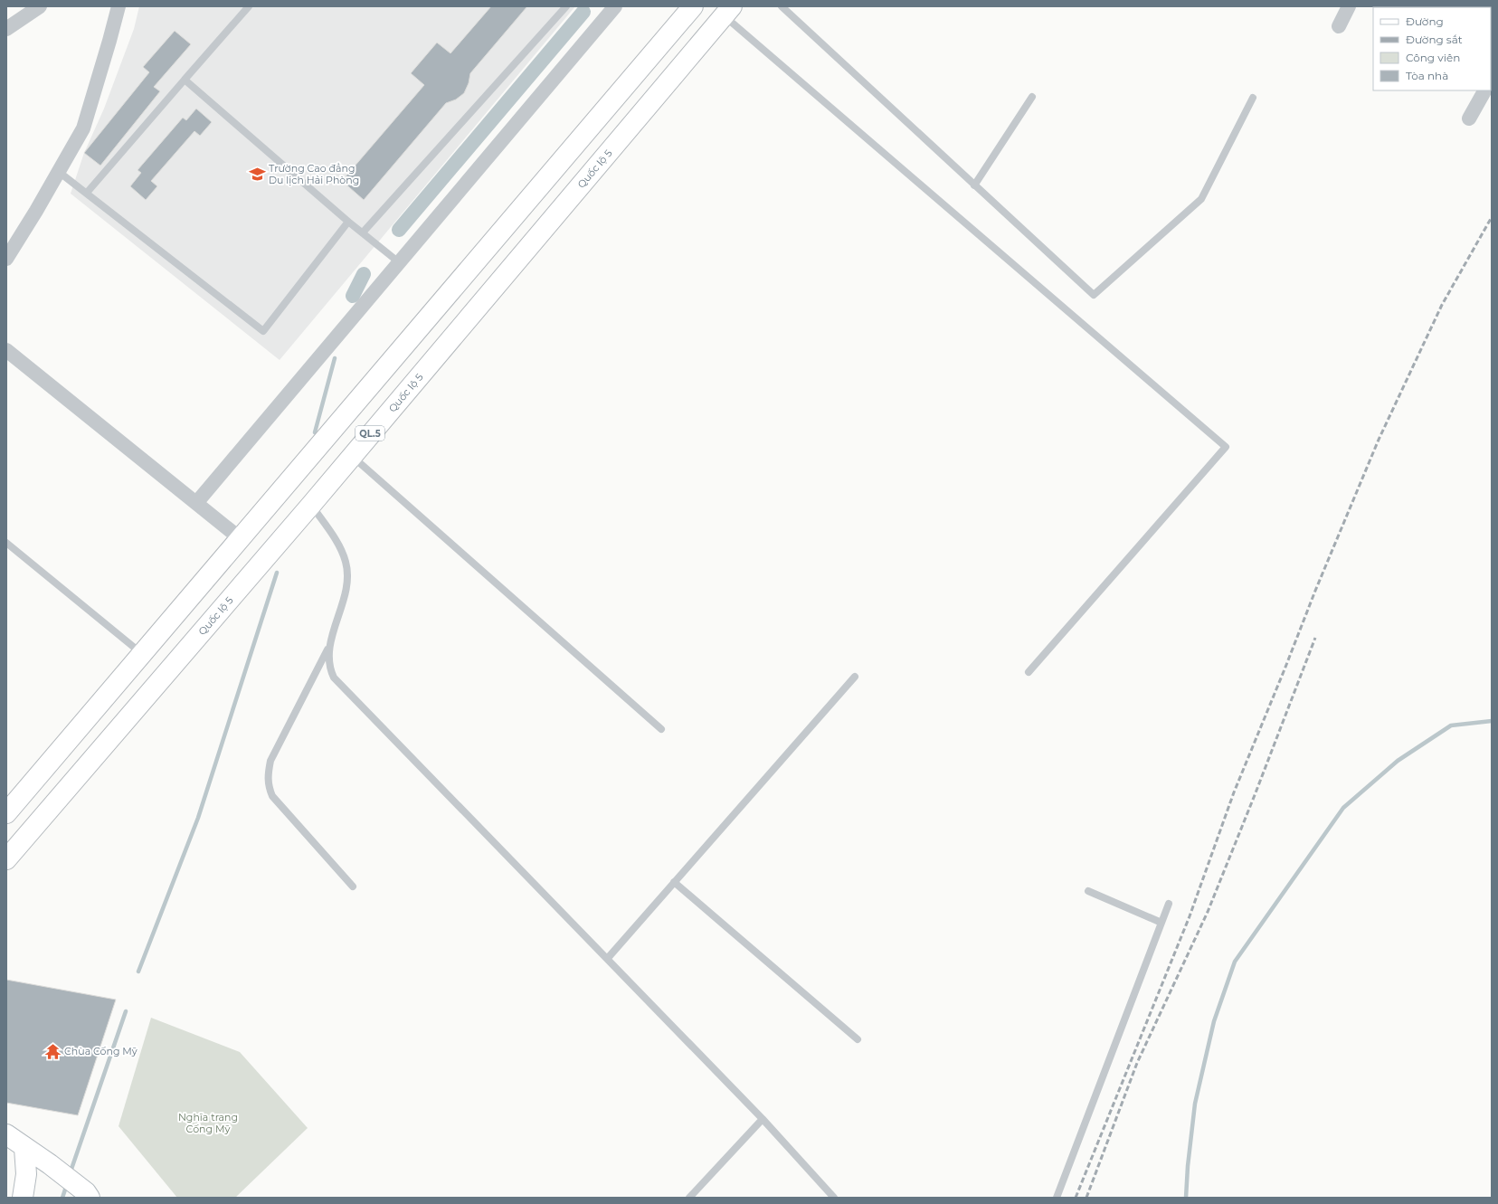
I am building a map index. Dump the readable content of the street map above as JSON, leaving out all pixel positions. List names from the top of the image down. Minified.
{"streets":{"main road":["Quốc lộ 5","QL.5"]},"parks":["Nghĩa trang Cống Mỹ"],"places":{"school or university":["Trường Cao đẳng Du lịch Hải Phòng"],"temple":["Chùa Cống Mỹ"]},"legend":["Đường","Đường sắt","Công viên","Tòa nhà"]}
